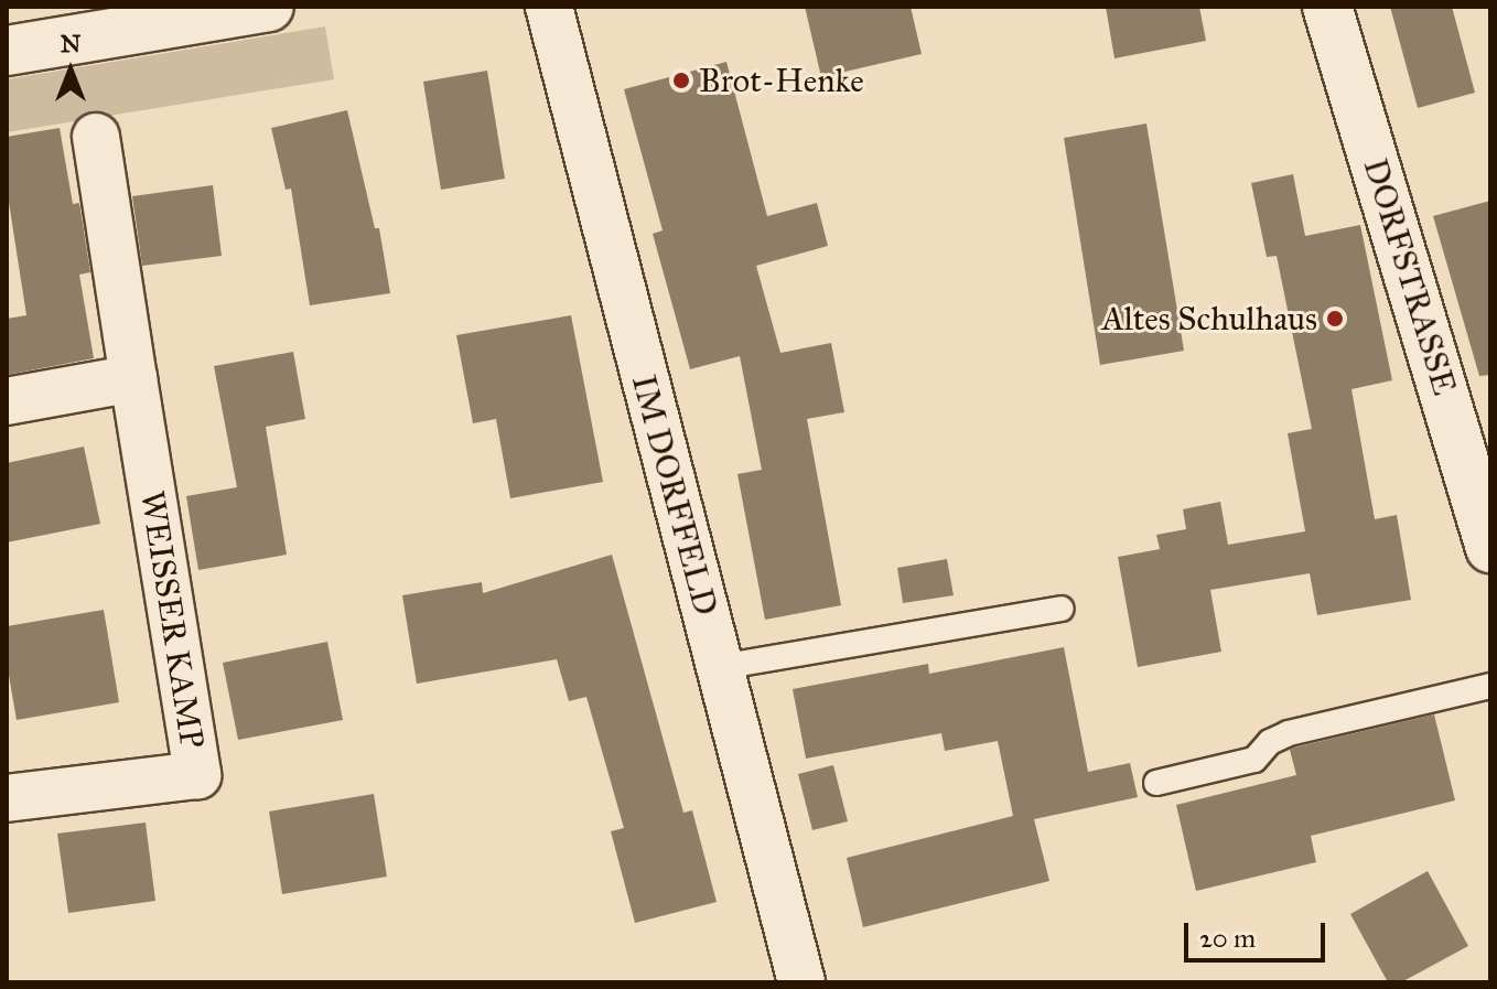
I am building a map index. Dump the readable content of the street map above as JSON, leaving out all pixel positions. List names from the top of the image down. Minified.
{"streets":{"main road":["DORFSTRASSE"],"street":["IM DORFFELD","WEISSER KAMP"]},"places":["Brot-Henke","Altes Schulhaus"],"scale_bar":"20 m","north":"top"}
